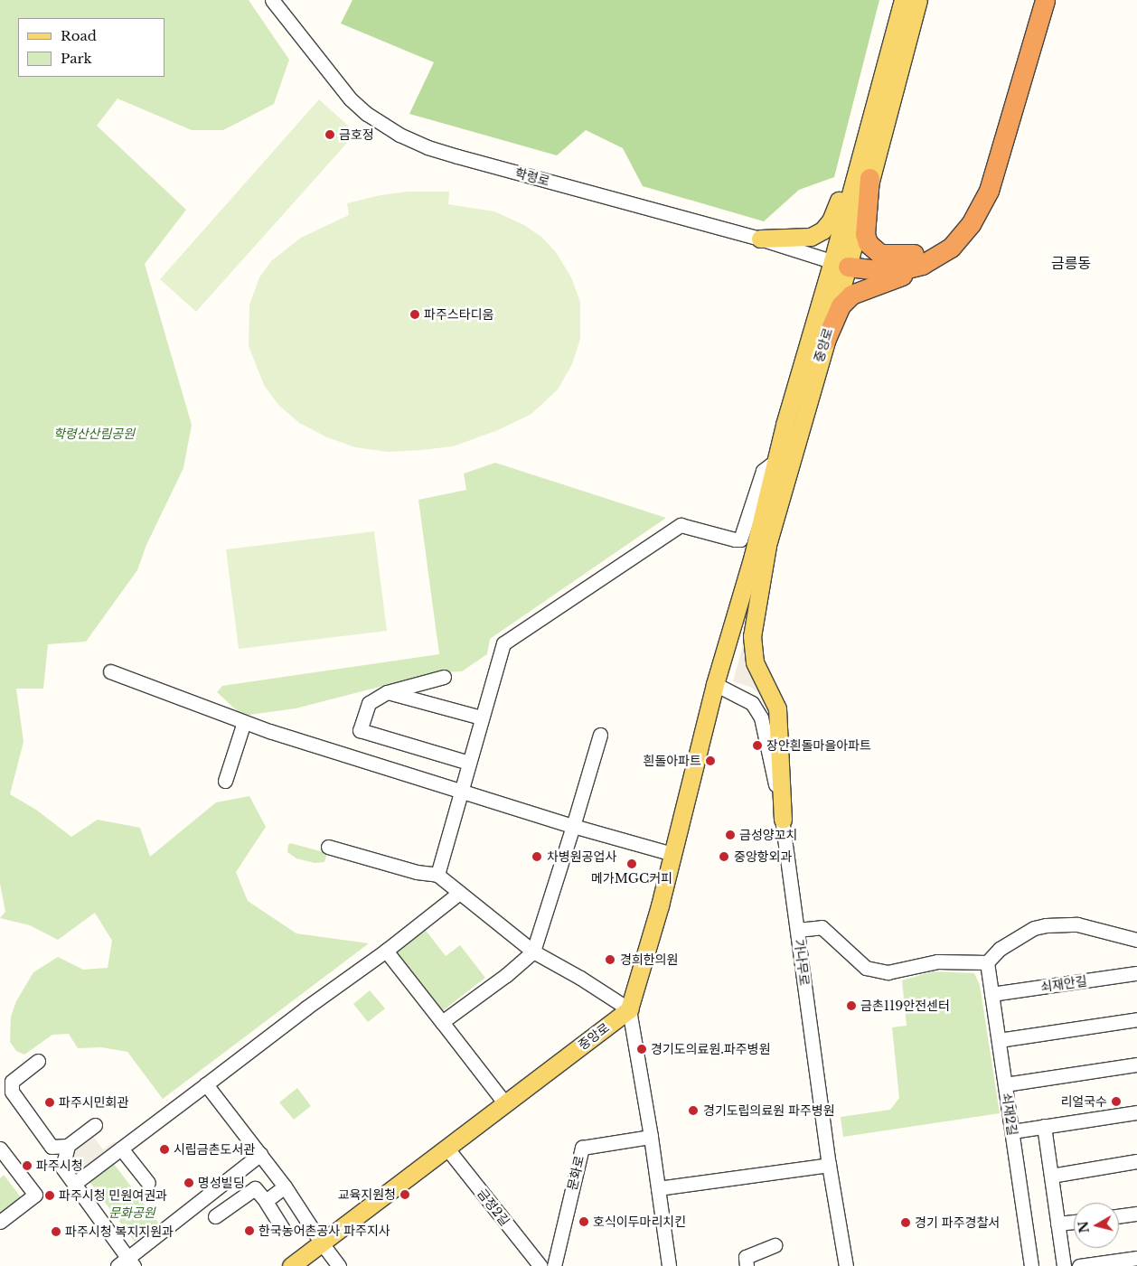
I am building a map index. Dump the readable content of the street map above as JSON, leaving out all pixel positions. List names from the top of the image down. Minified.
{"streets":{"main road":["중앙로"],"street":["학령로","가나무로","쇠재안길","쇠재2길","문화로","금정2길"]},"crossings":[["학령로","중앙로"],["중앙로","가나무로"],["중앙로","금정2길"],["쇠재안길","쇠재2길"]],"districts":["금릉동"],"parks":["학령산산림공원","문화공원"],"places":["금호정","파주스타디움","장안흰돌마을아파트","흰돌아파트","금성양꼬치","차병원공업사","중앙항외과","메가MGC커피","경희한의원","금촌119안전센터","경기도의료원.파주병원","리얼국수","파주시민회관","경기도립의료원 파주병원","시립금촌도서관","파주시청","명성빌딩","교육지원청","파주시청 민원여권과","호식이두마리치킨","경기 파주경찰서","한국농어촌공사 파주지사","파주시청 복지지원과"],"legend":["Road","Park"],"north":"left"}
